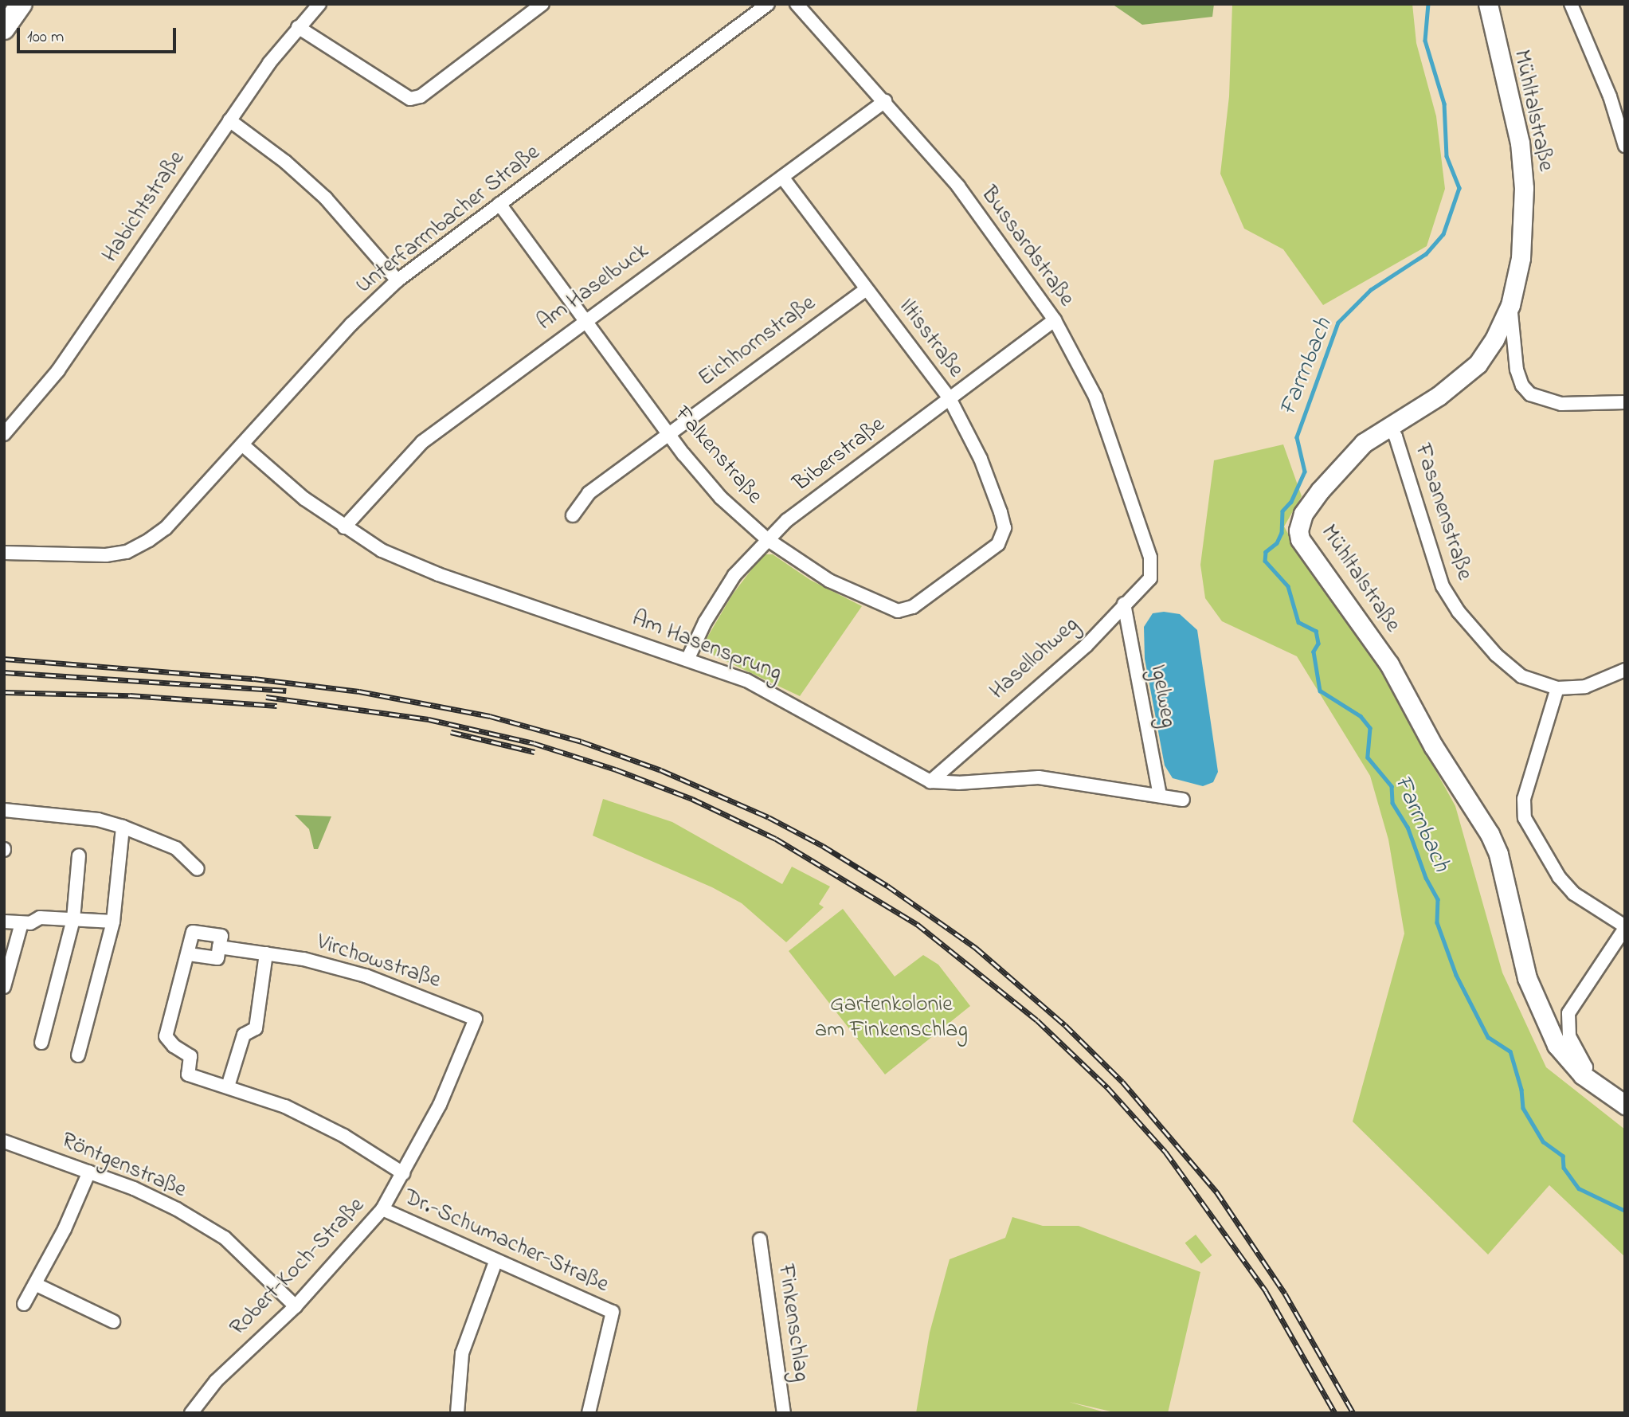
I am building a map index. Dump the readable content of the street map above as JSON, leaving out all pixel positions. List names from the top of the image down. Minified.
{"streets":{"street":["Mühltalstraße","Habichtstraße","Unterfarrnbacher Straße","Bussardstraße","Am Haselbuck","Iltisstraße","Eichhornstraße","Biberstraße","Falkenstraße","Fasanenstraße","Am Hasensprung","Hasellohweg","Igelweg","Virchowstraße","Röntgenstraße","Dr.-Schumacher-Straße","Robert-Koch-Straße","Finkenschlag"]},"crossings":[["Mühltalstraße","Fasanenstraße"],["Unterfarrnbacher Straße","Falkenstraße"],["Unterfarrnbacher Straße","Am Hasensprung"],["Bussardstraße","Am Haselbuck"],["Bussardstraße","Biberstraße"],["Bussardstraße","Hasellohweg"],["Am Haselbuck","Iltisstraße"],["Am Haselbuck","Falkenstraße"],["Am Haselbuck","Am Hasensprung"],["Iltisstraße","Eichhornstraße"],["Iltisstraße","Biberstraße"],["Iltisstraße","Falkenstraße"],["Eichhornstraße","Falkenstraße"],["Biberstraße","Falkenstraße"],["Biberstraße","Am Hasensprung"],["Am Hasensprung","Hasellohweg"],["Am Hasensprung","Igelweg"],["Hasellohweg","Igelweg"],["Virchowstraße","Robert-Koch-Straße"],["Röntgenstraße","Robert-Koch-Straße"],["Dr.-Schumacher-Straße","Robert-Koch-Straße"]],"water":["Farrnbach"],"parks":["Gartenkolonie am Finkenschlag"],"scale_bar":"100 m"}
